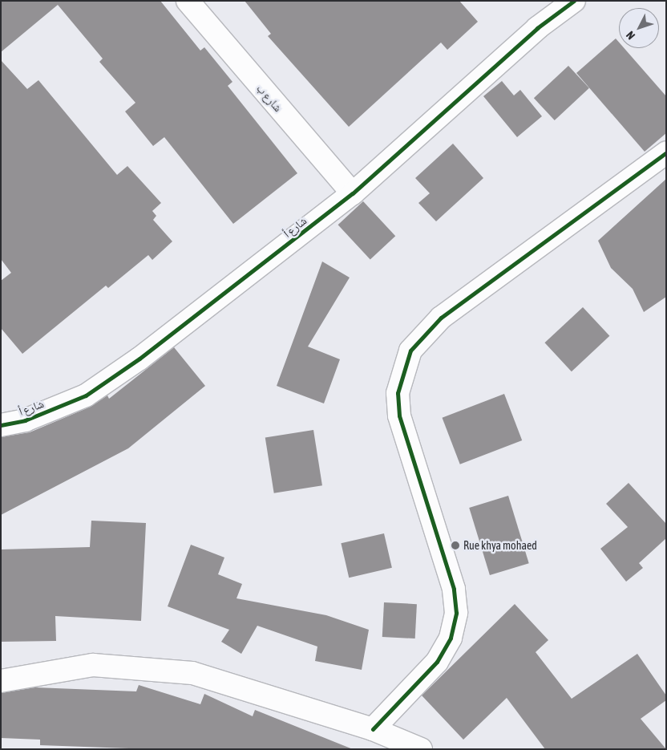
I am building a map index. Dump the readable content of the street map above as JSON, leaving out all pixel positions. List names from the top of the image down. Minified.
{"streets":{"street":["شارع ب","شارع أ"]},"crossings":[["شارع ب","شارع أ"]],"places":["Rue khya mohaed"],"north":"bottom left"}
